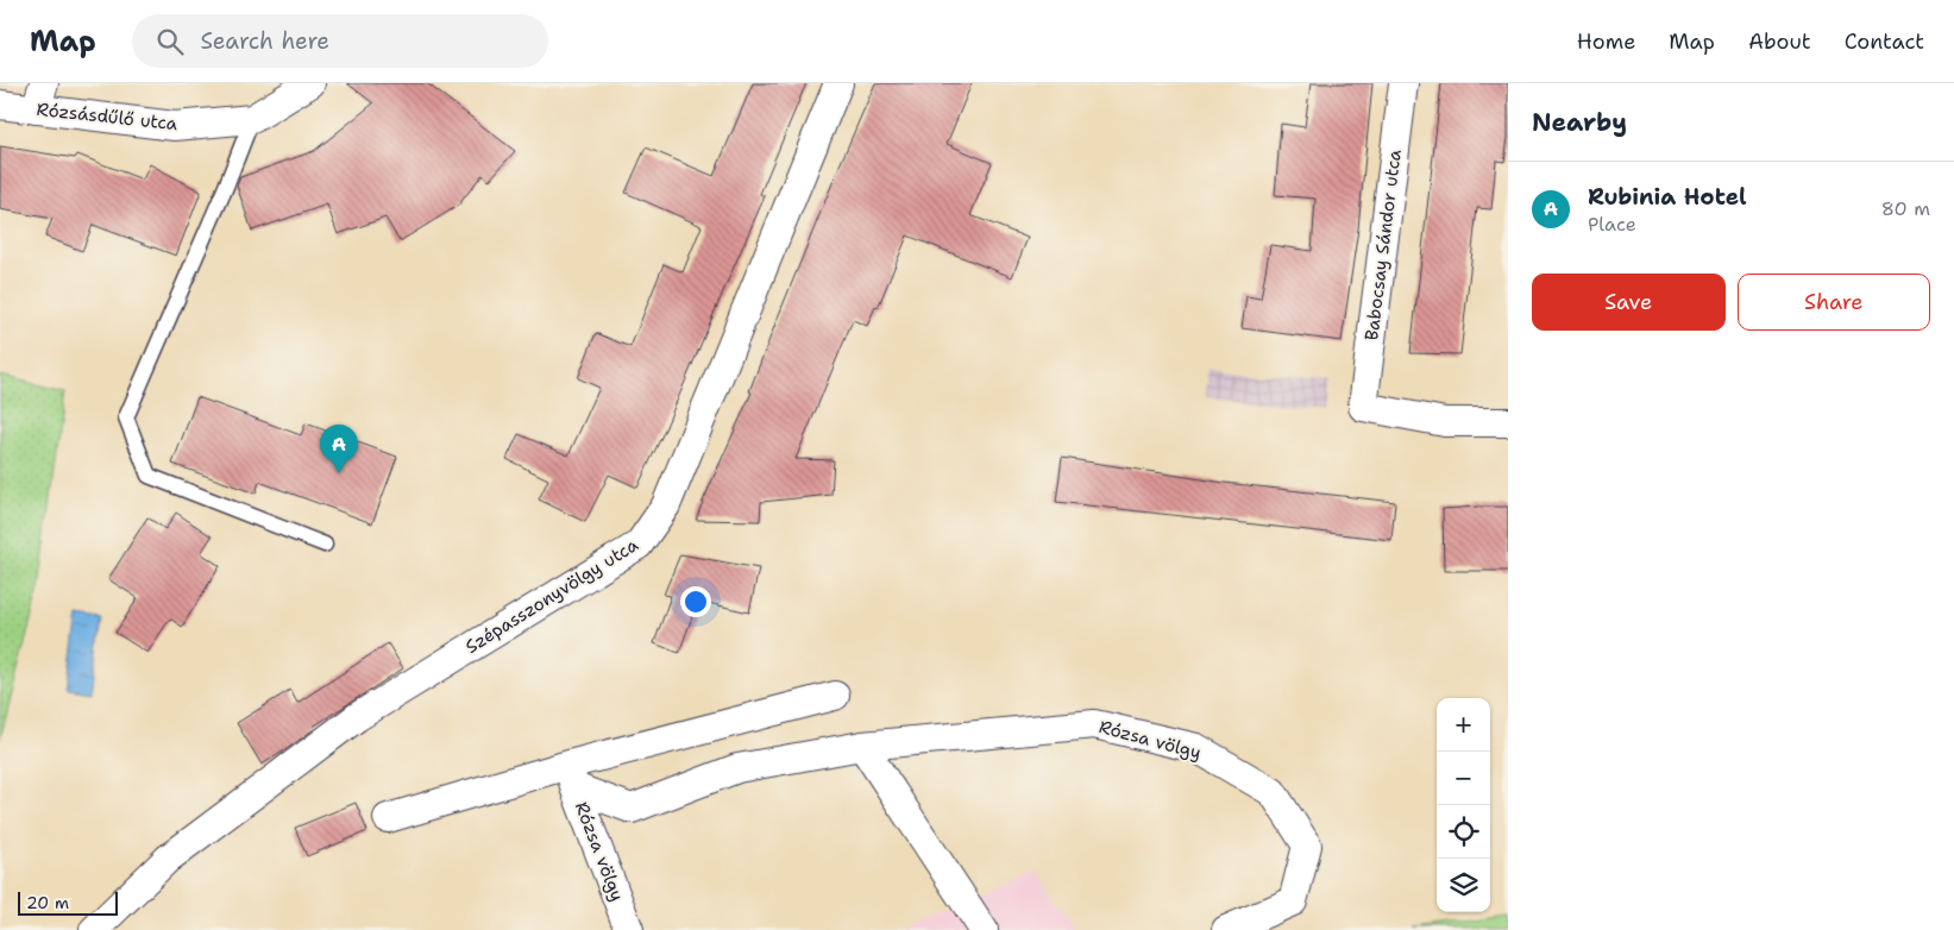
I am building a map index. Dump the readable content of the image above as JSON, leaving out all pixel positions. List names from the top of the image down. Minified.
{"streets":{"street":["Rózsásdűlő utca","Babocsay Sándor utca","Szépasszonyvölgy utca","Rózsa völgy"]},"scale_bar":"20 m","page":{"header":"Map","search":"Search here","nav":["Home","Map","About","Contact"],"heading":"Nearby","list":[{"mark":"A","name":"Rubinia Hotel","note":"Place","value":"80 m"}],"buttons":["Save","Share"],"pins":"A","map_buttons":["+","−"],"scale":"20 m"}}
